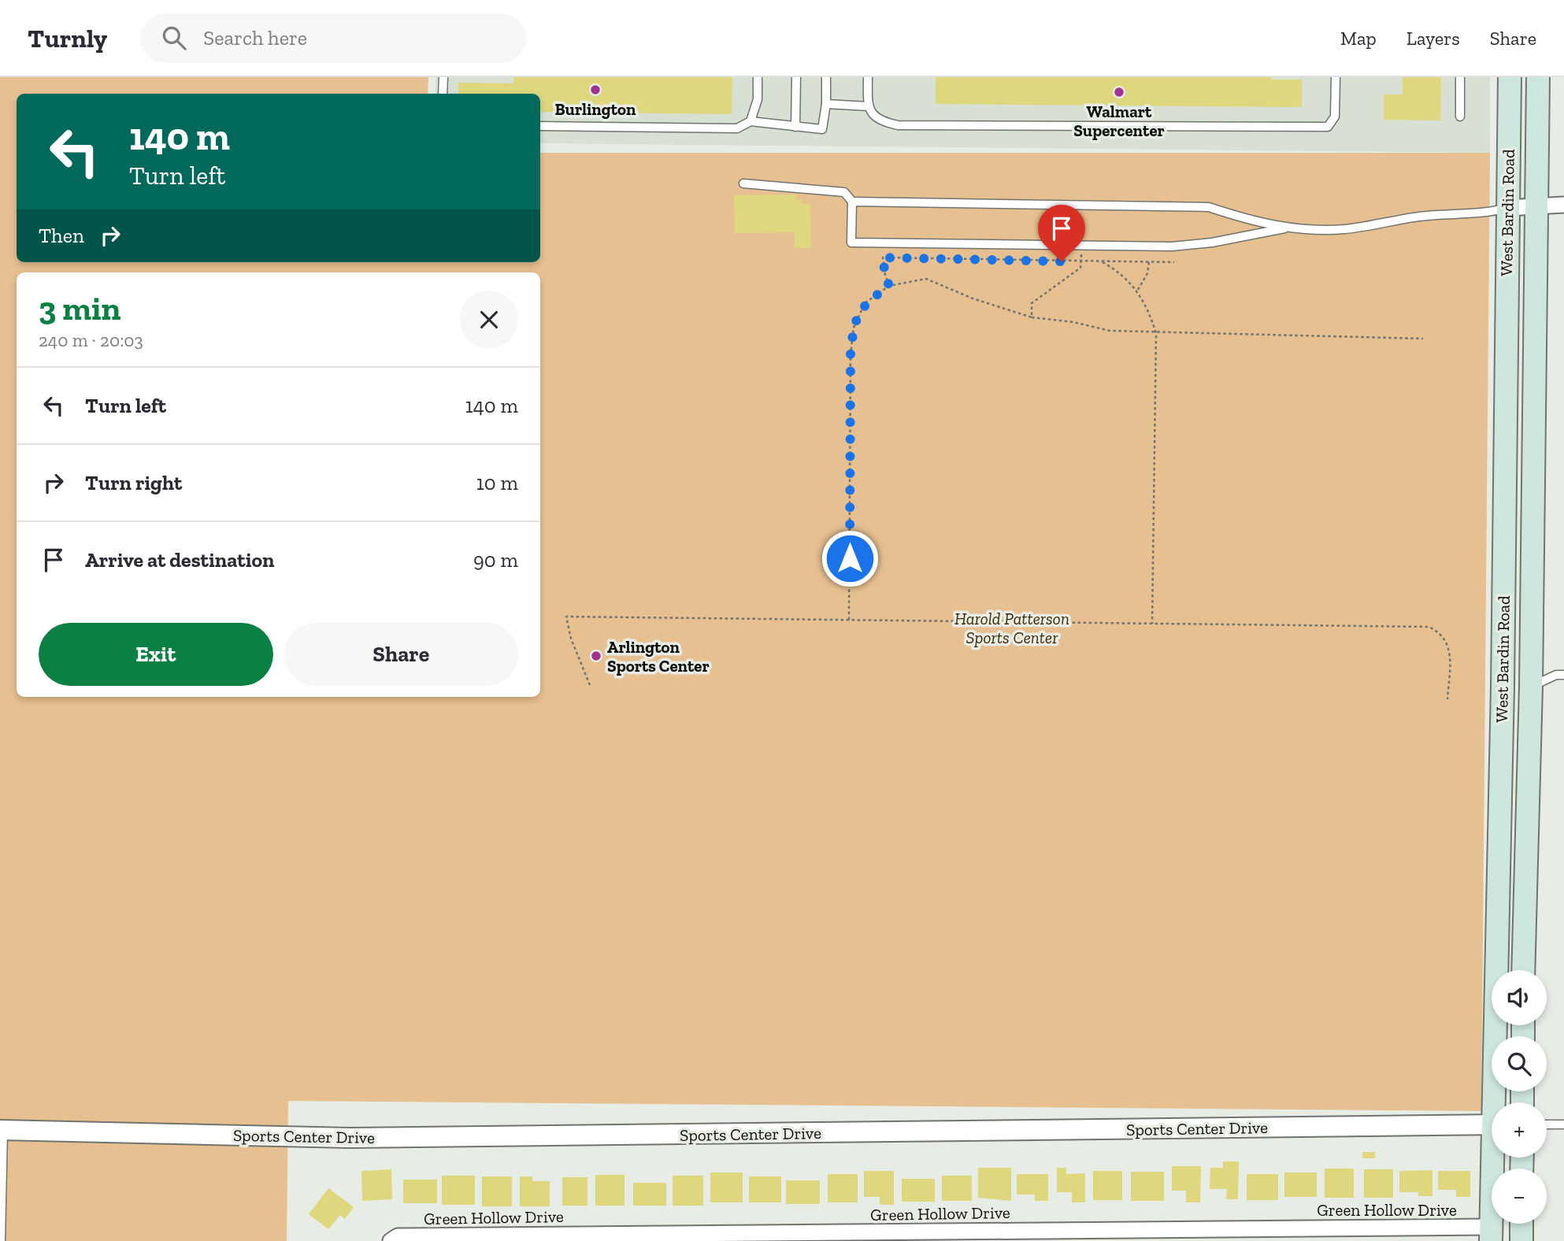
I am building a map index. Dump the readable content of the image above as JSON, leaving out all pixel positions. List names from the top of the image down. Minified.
{"streets":{"main road":["West Bardin Road"],"street":["Sports Center Drive","Green Hollow Drive"]},"crossings":[["West Bardin Road","Green Hollow Drive"]],"parks":["Harold Patterson Sports Center"],"places":["Burlington","Walmart Supercenter","Arlington Sports Center"],"page":{"header":"Turnly","search":"Search here","nav":["Map","Layers","Share"],"turn":["140 m","Turn left"],"then":"Then","heading":["3 min","240 m · 20:03"],"list":[{"name":"Turn left","value":"140 m"},{"name":"Turn right","value":"10 m"},{"name":"Arrive at destination","value":"90 m"}],"buttons":["Exit","Share"],"map_buttons":["+","−"]}}
